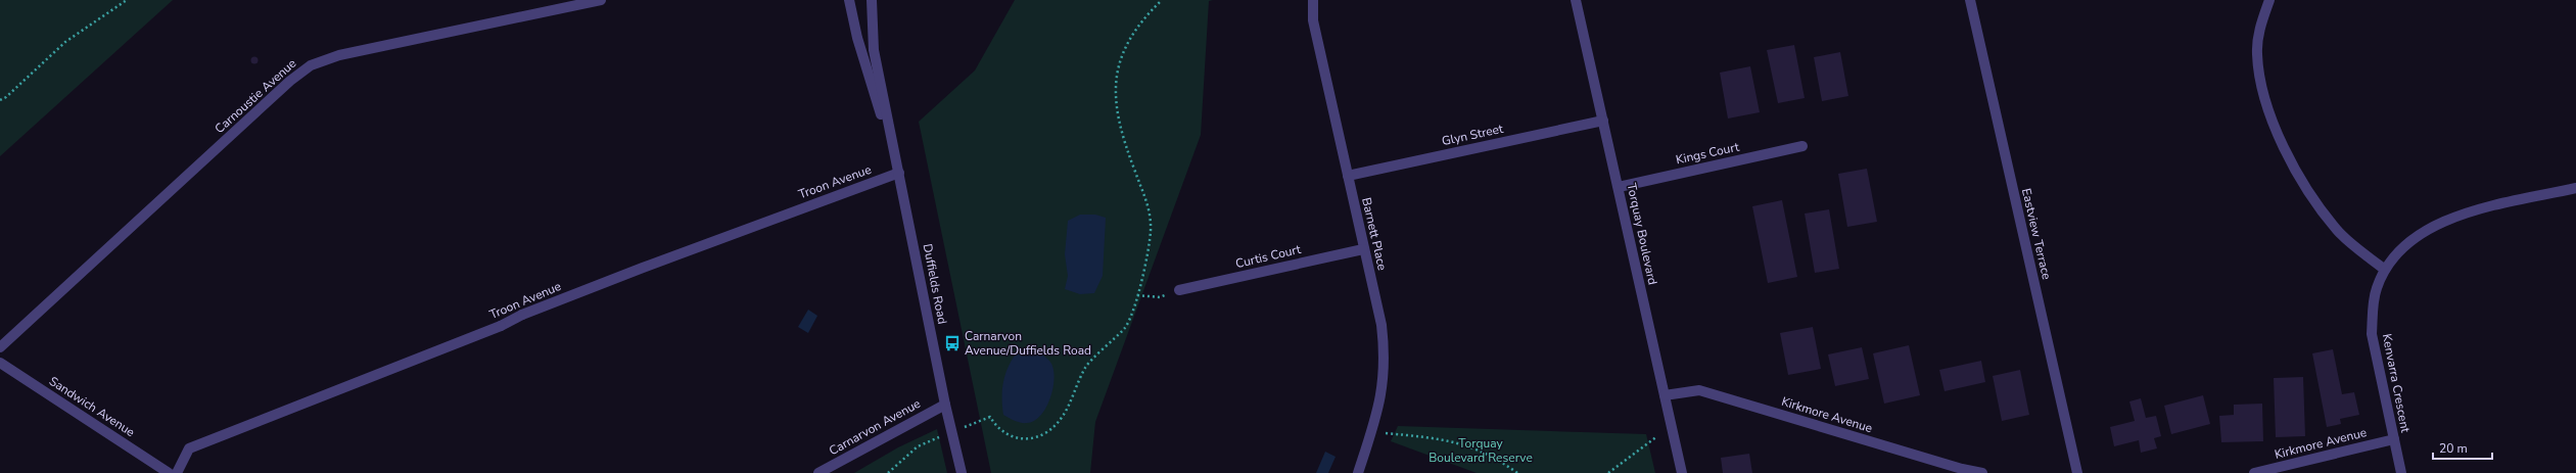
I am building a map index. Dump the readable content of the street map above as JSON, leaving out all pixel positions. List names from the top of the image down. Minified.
{"streets":{"street":["Carnoustie Avenue","Glyn Street","Kings Court","Troon Avenue","Barnett Place","Torquay Boulevard","Eastview Terrace","Curtis Court","Duffields Road","Kenvarra Crescent","Sandwich Avenue","Kirkmore Avenue","Carnarvon Avenue"]},"crossings":[["Glyn Street","Barnett Place"],["Glyn Street","Torquay Boulevard"],["Kings Court","Torquay Boulevard"],["Troon Avenue","Duffields Road"],["Barnett Place","Curtis Court"],["Torquay Boulevard","Kirkmore Avenue"],["Duffields Road","Carnarvon Avenue"],["Kenvarra Crescent","Kirkmore Avenue"]],"parks":["Torquay Boulevard Reserve"],"places":{"bus stop":["Carnarvon Avenue/Duffields Road"]},"scale_bar":"20 m"}
